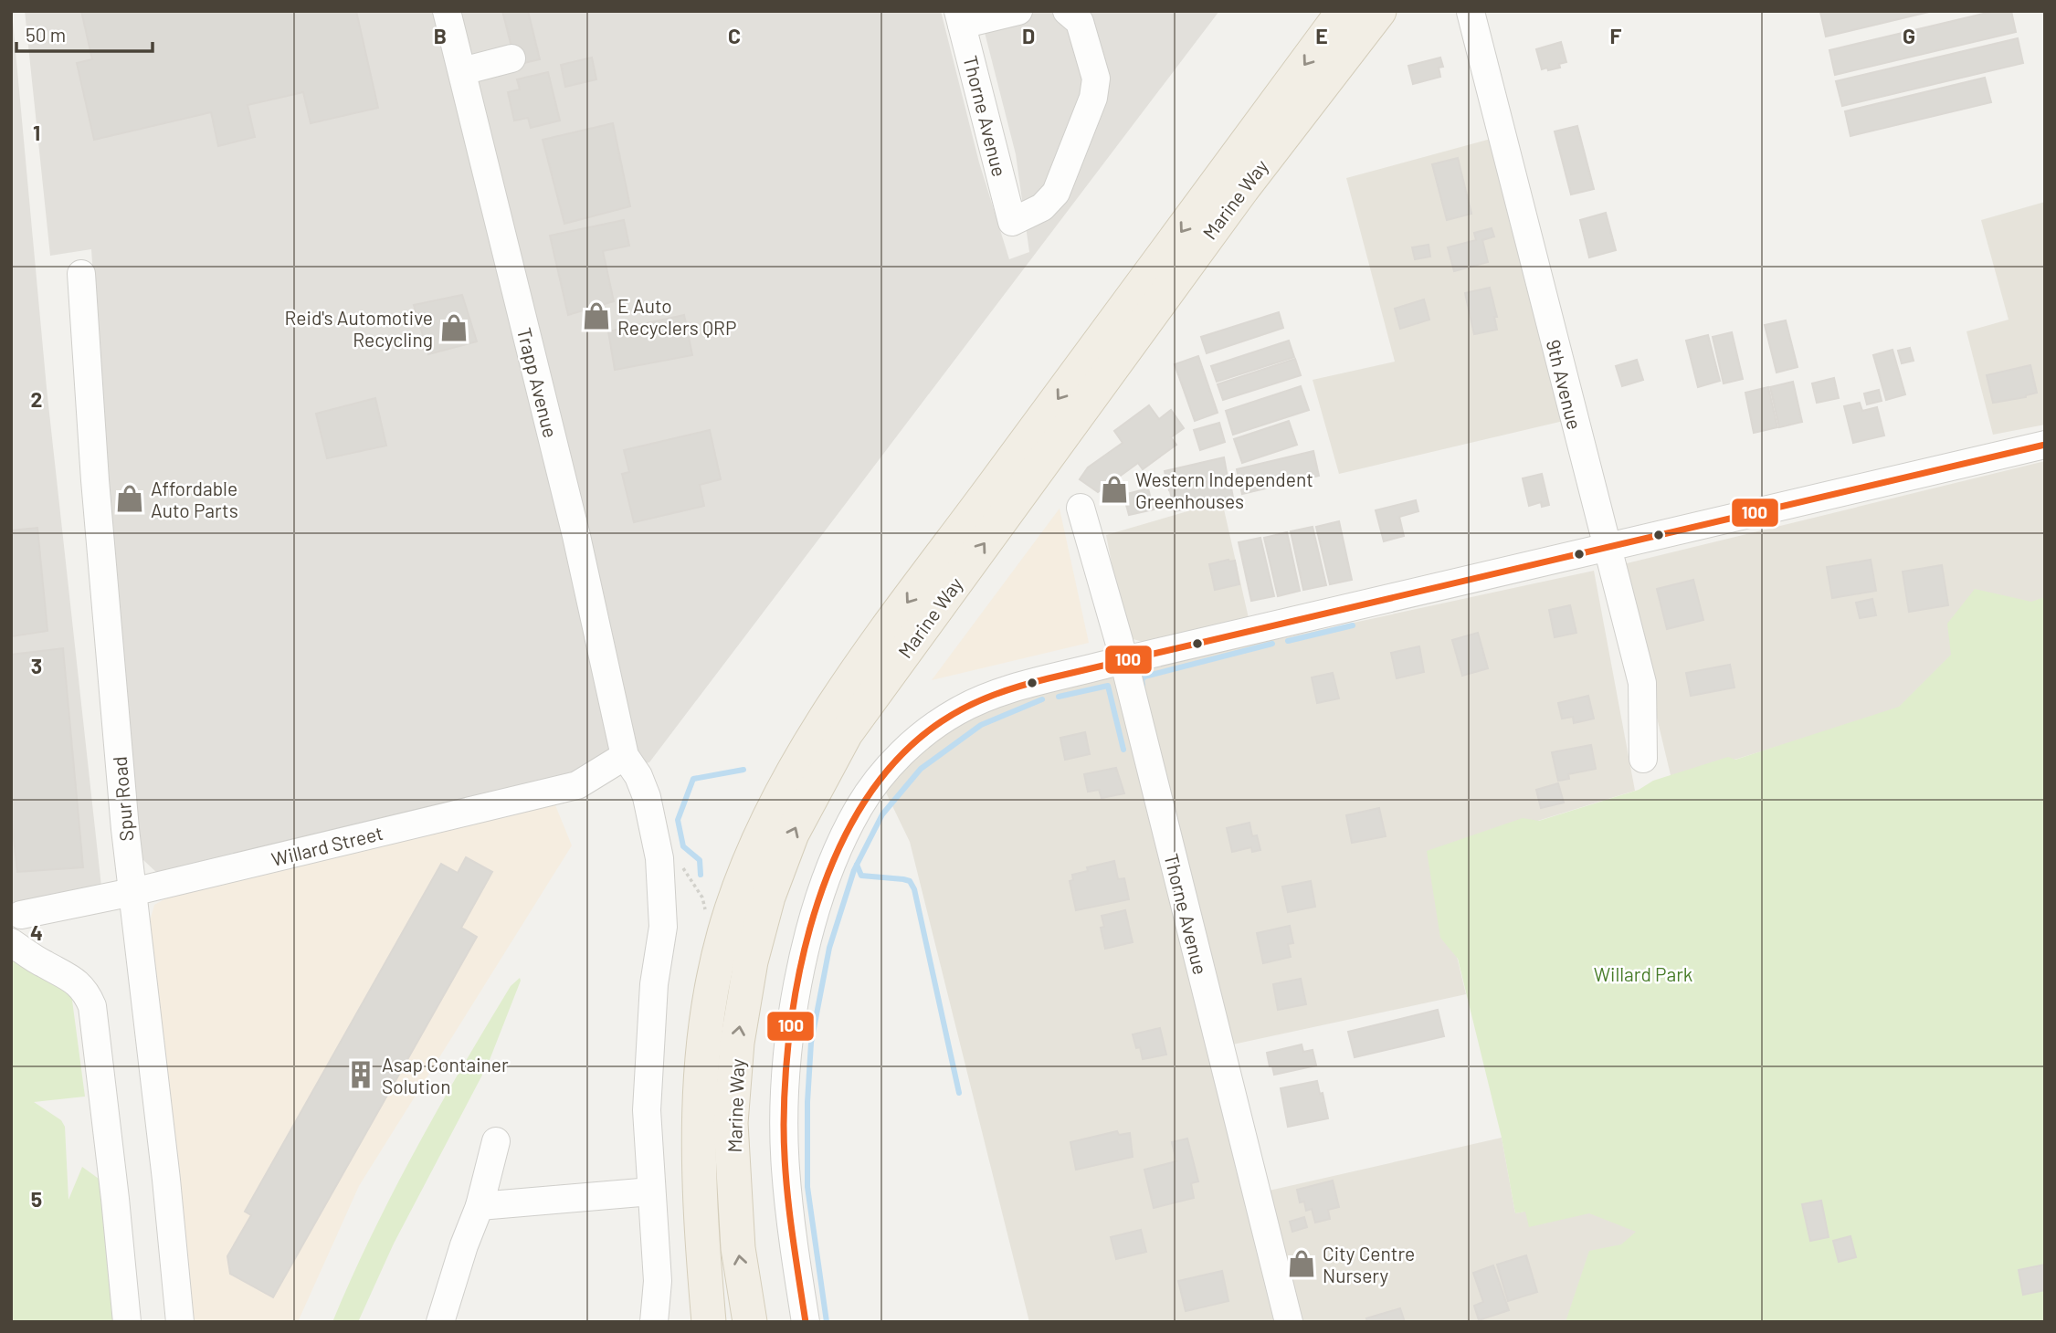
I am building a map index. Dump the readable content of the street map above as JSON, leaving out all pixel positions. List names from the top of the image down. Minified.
{"streets":{"main road":["Marine Way"],"street":["Thorne Avenue","Trapp Avenue","9th Avenue","Spur Road","Willard Street"]},"crossings":[["Trapp Avenue","Willard Street"],["Spur Road","Willard Street"]],"parks":["Willard Park"],"places":{"shop":["E Auto Recyclers QRP","Reid's Automotive Recycling","Western Independent Greenhouses","Affordable Auto Parts","City Centre Nursery"],"building":["Asap Container Solution"]},"lines":["transit line 100"],"scale_bar":"50 m","grid":{"columns":["B","C","D","E","F","G"],"rows":["1","2","3","4","5"]}}
